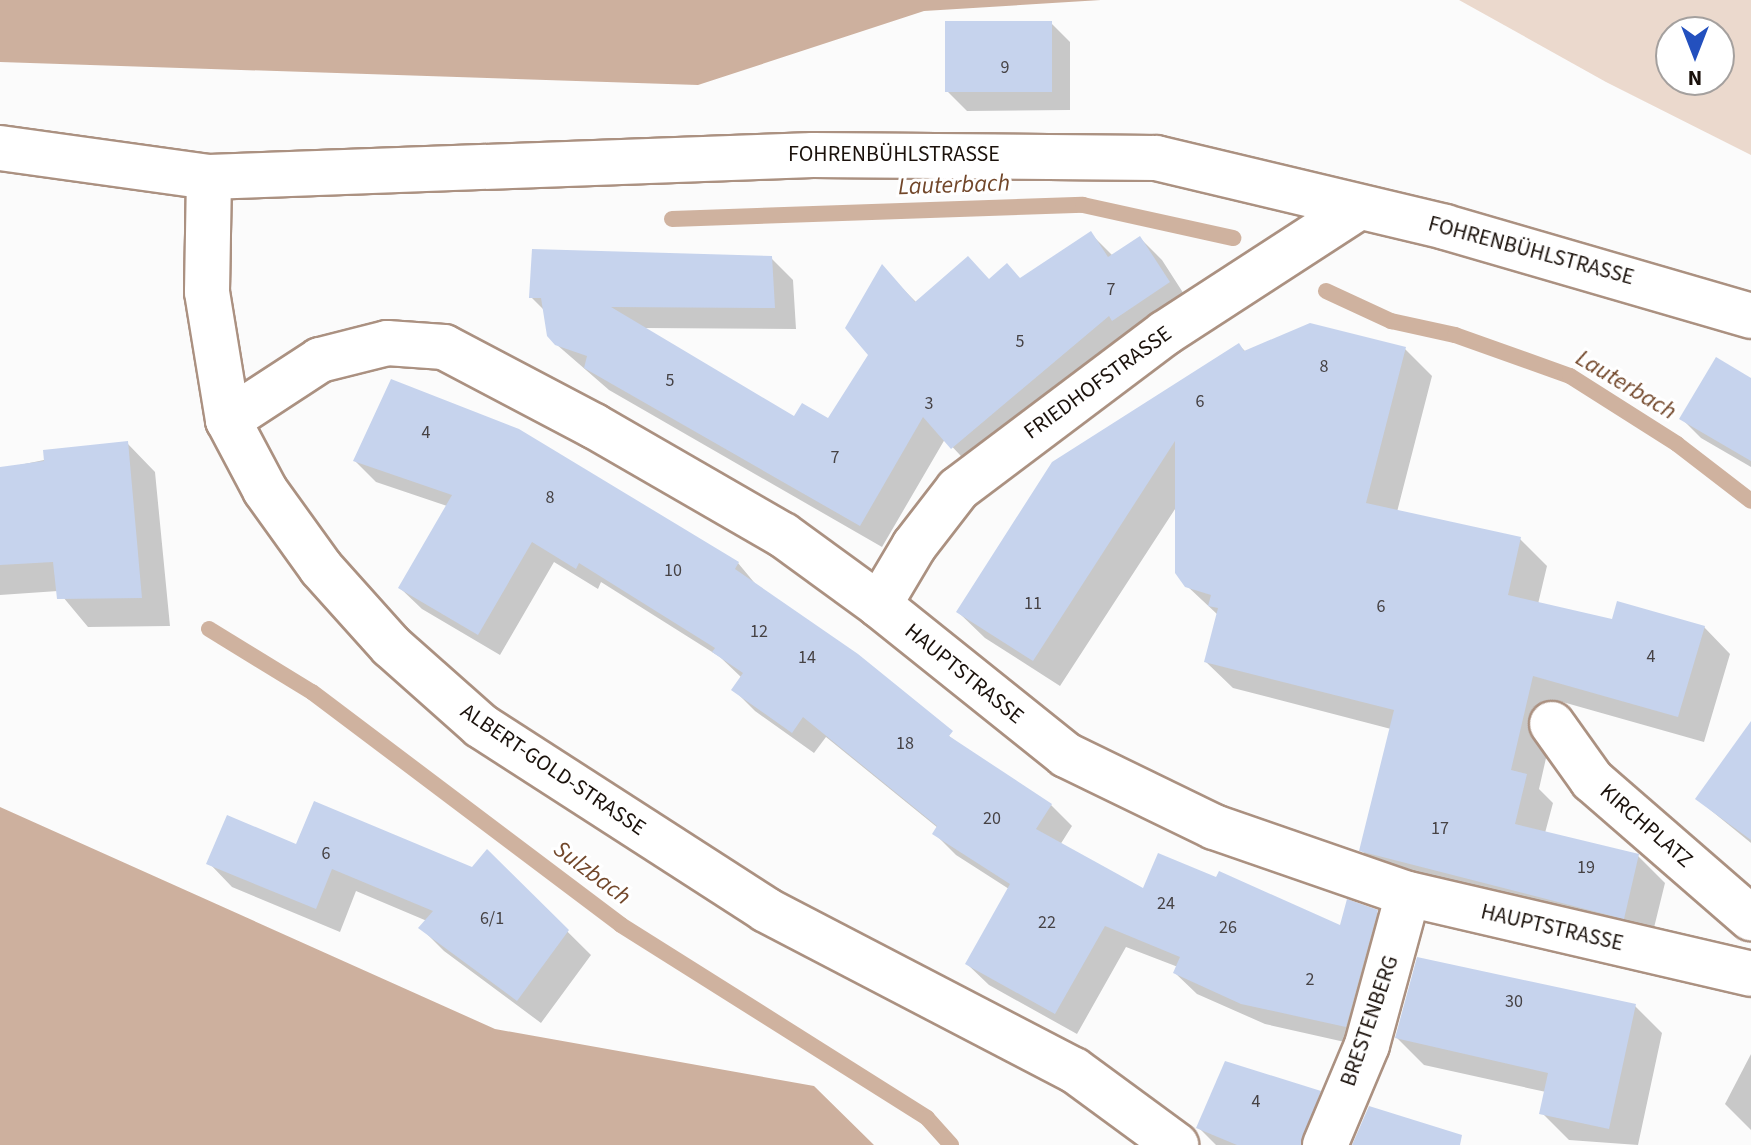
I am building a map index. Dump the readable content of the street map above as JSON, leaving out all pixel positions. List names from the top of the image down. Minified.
{"streets":{"street":["FOHRENBÜHLSTRASSE","FRIEDHOFSTRASSE","HAUPTSTRASSE","ALBERT-GOLD-STRASSE","KIRCHPLATZ","BRESTENBERG"]},"crossings":[["FOHRENBÜHLSTRASSE","FRIEDHOFSTRASSE"],["FOHRENBÜHLSTRASSE","ALBERT-GOLD-STRASSE"],["FRIEDHOFSTRASSE","HAUPTSTRASSE"],["HAUPTSTRASSE","ALBERT-GOLD-STRASSE"],["HAUPTSTRASSE","BRESTENBERG"]],"water":["Lauterbach","Sulzbach"],"house_numbers":["9","7","5","8","5","6","3","4","7","8","10","11","6","12","4","14","18","20","17","6","19","24","6/1","22","26","2","30","4"],"north":"bottom"}
